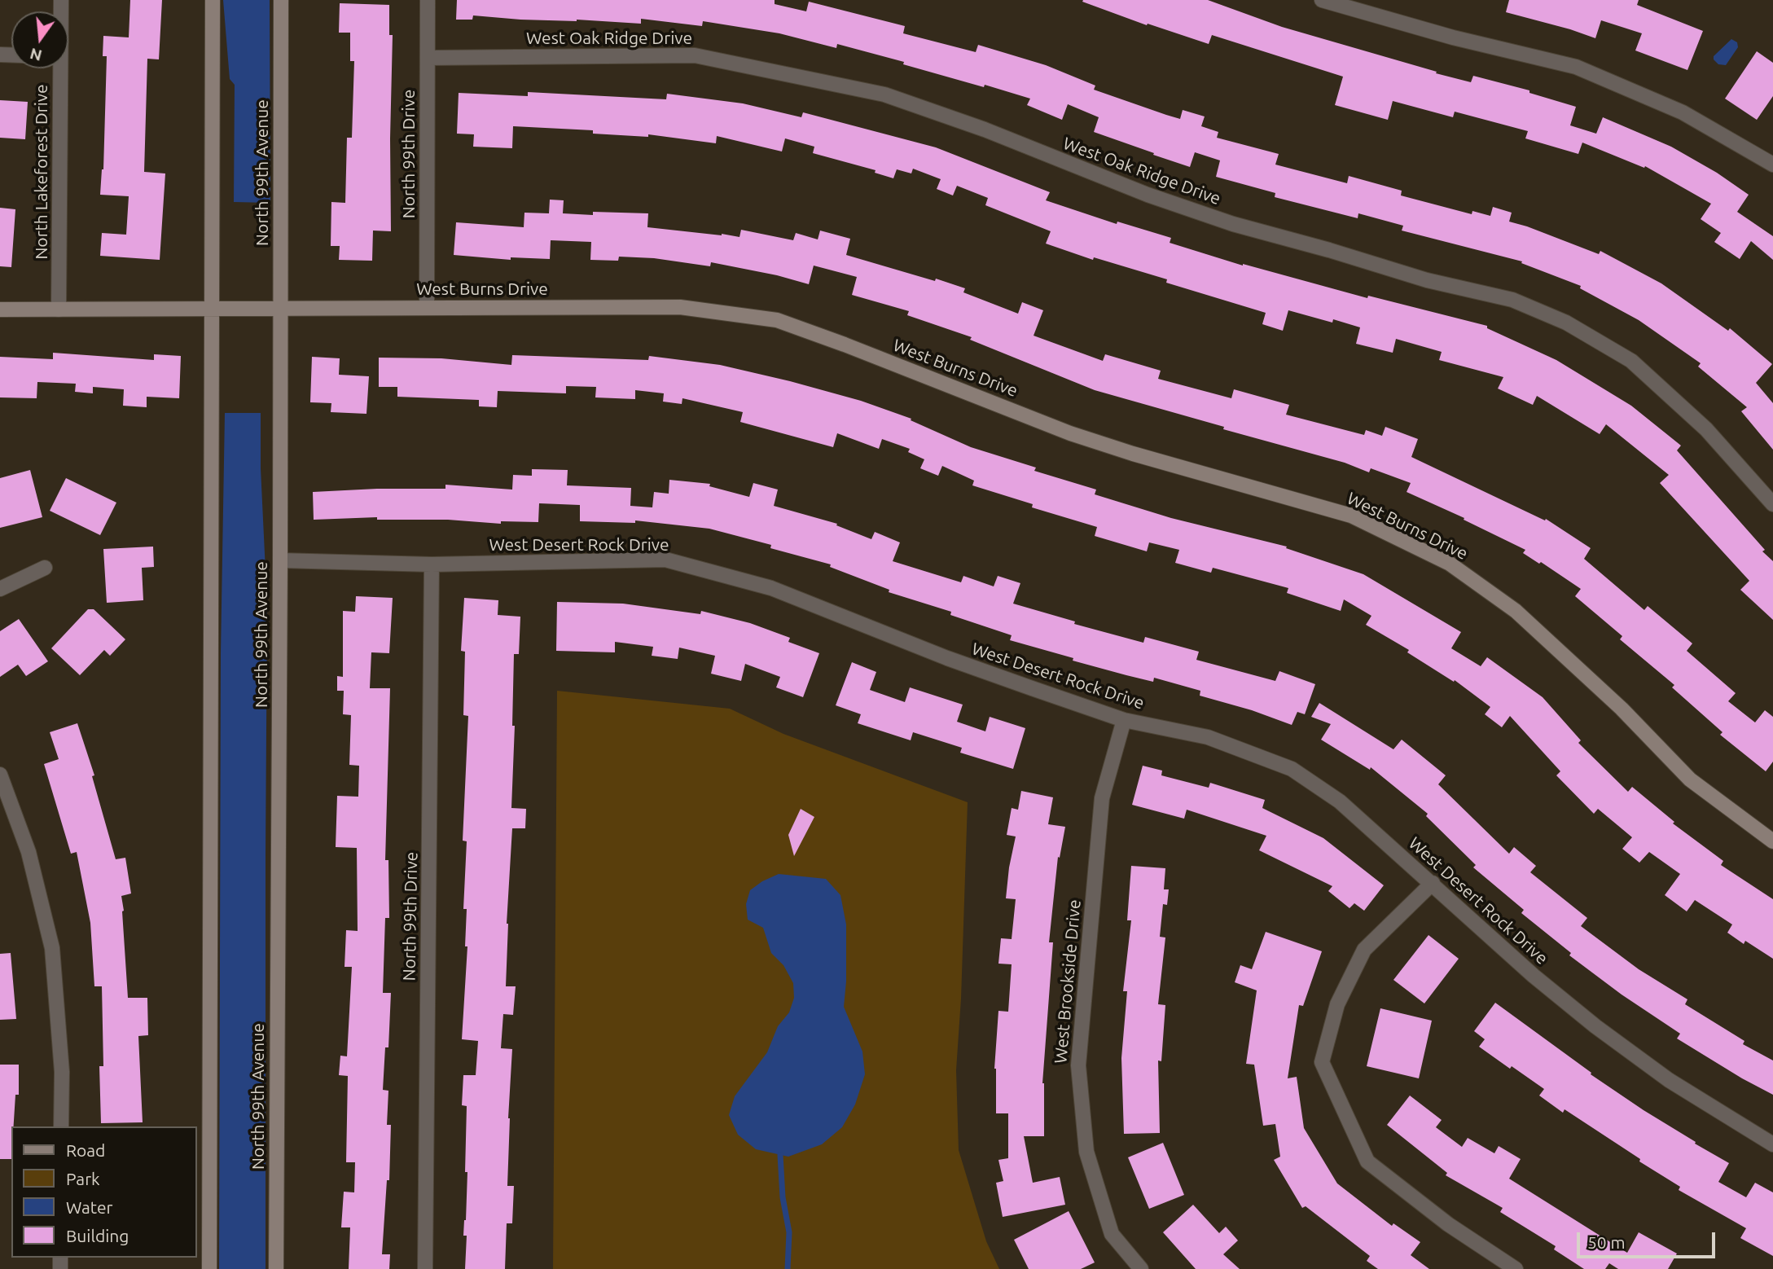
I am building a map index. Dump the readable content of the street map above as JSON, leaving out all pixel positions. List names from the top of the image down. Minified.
{"streets":{"main road":["North 99th Avenue","West Burns Drive"],"street":["West Oak Ridge Drive","North 99th Drive","North Lakeforest Drive","West Desert Rock Drive","West Brookside Drive"]},"crossings":[["West Oak Ridge Drive","North 99th Drive"],["North 99th Drive","West Burns Drive"],["North 99th Drive","West Desert Rock Drive"],["North Lakeforest Drive","West Burns Drive"],["North 99th Avenue","West Burns Drive"],["North 99th Avenue","West Desert Rock Drive"],["West Desert Rock Drive","West Brookside Drive"]],"legend":["Road","Park","Water","Building"],"scale_bar":"50 m","north":"bottom"}
